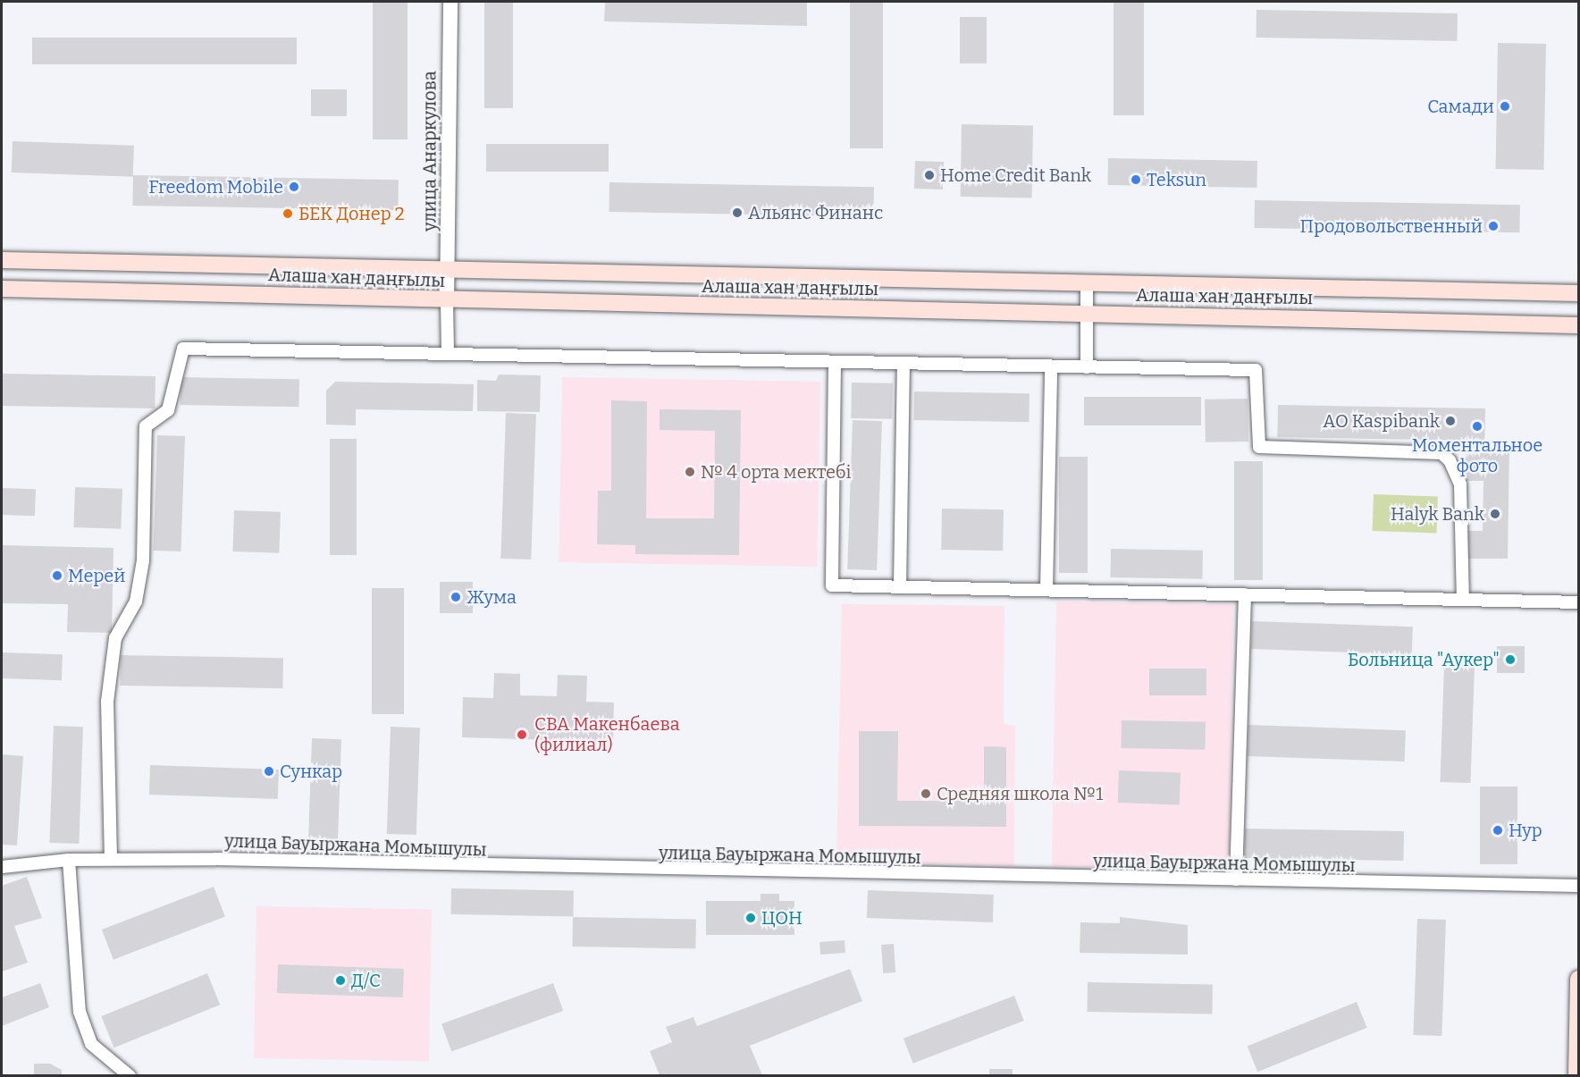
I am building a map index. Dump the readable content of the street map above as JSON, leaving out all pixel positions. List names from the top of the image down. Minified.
{"streets":{"main road":["Алаша хан даңғылы"],"street":["улица Анаркулова","улица Бауыржана Момышулы"]},"crossings":[["улица Анаркулова","Алаша хан даңғылы"]],"places":["Самади","Home Credit Bank","Teksun","Freedom Mobile","Альянс Финанс","БЕК Донер 2","Продовольственный","AO Kaspibank","Моментальное фото","№ 4 орта мектебі","Halyk Bank","Мерей","Жума","Больница \"Аукер\"","СВА Макенбаева (филиал)","Сункар","Средняя школа №1","Нур","ЦОН","Д/С"]}
